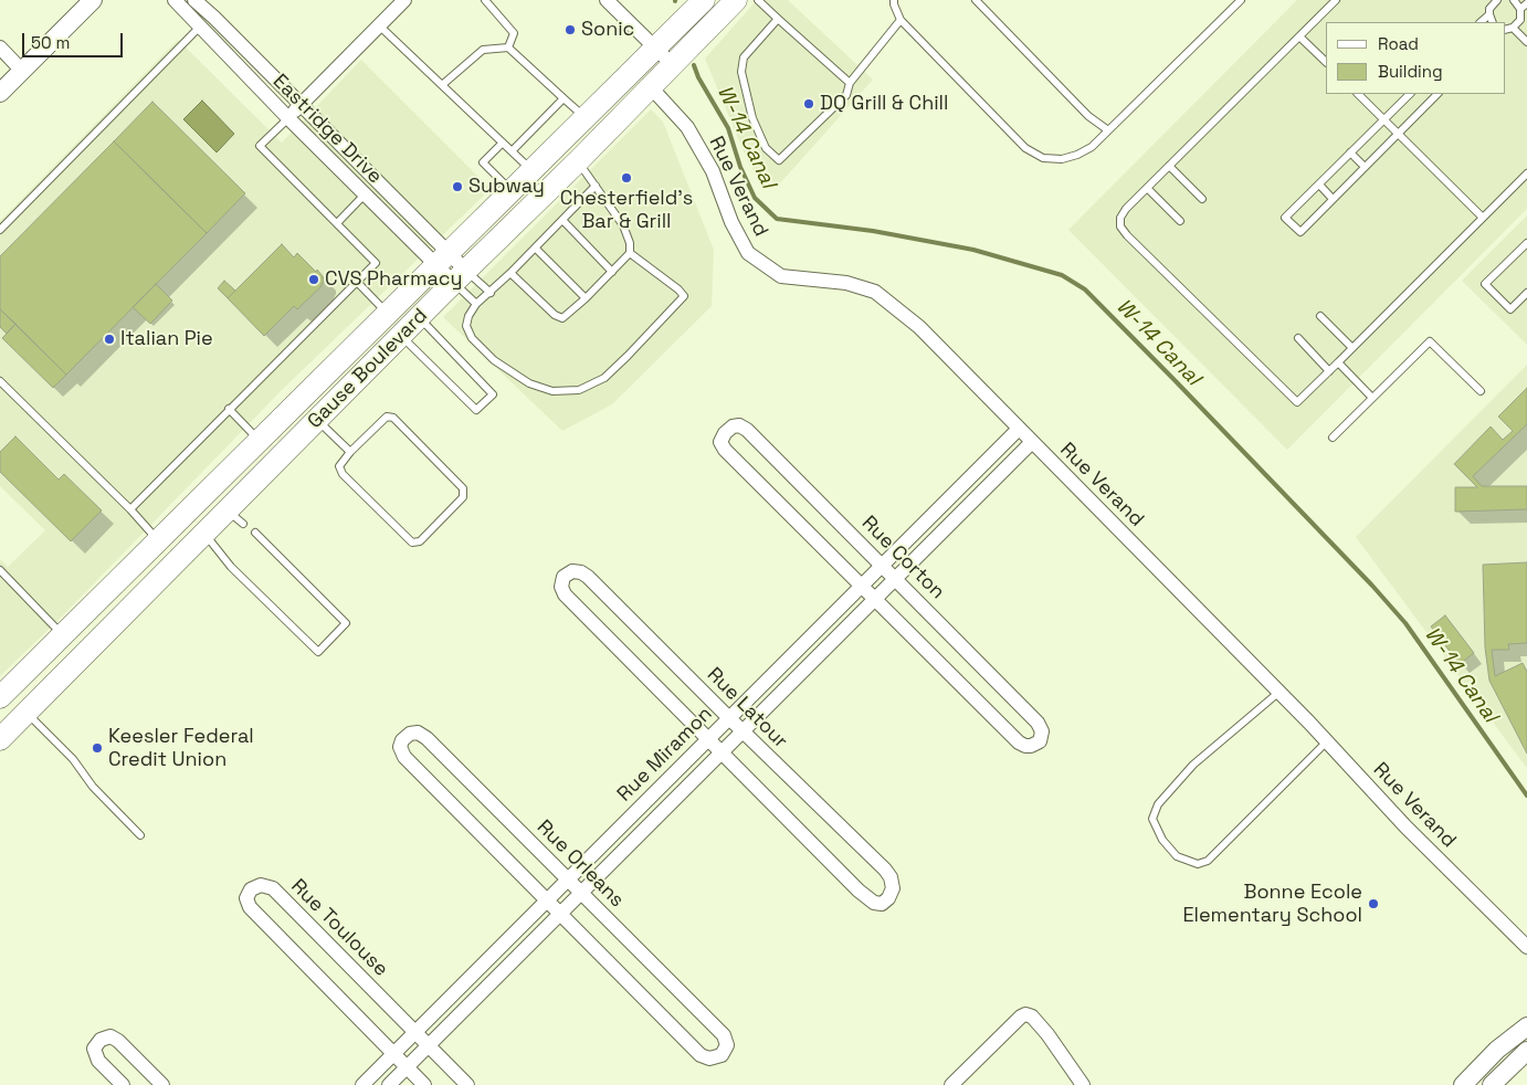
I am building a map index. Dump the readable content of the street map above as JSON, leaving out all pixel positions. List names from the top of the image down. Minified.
{"streets":{"main road":["Gause Boulevard"],"street":["Eastridge Drive","Rue Verand","Rue Corton","Rue Latour","Rue Miramon","Rue Orleans","Rue Toulouse"]},"crossings":[["Eastridge Drive","Gause Boulevard"],["Rue Verand","Gause Boulevard"],["Rue Verand","Rue Miramon"],["Rue Corton","Rue Miramon"],["Rue Latour","Rue Miramon"],["Rue Miramon","Rue Orleans"],["Rue Miramon","Rue Toulouse"]],"water":["W-14 Canal"],"places":["Sonic","DQ Grill & Chill","Chesterfield's Bar & Grill","Subway","CVS Pharmacy","Italian Pie","Keesler Federal Credit Union","Bonne Ecole Elementary School"],"legend":["Road","Building"],"scale_bar":"50 m"}
